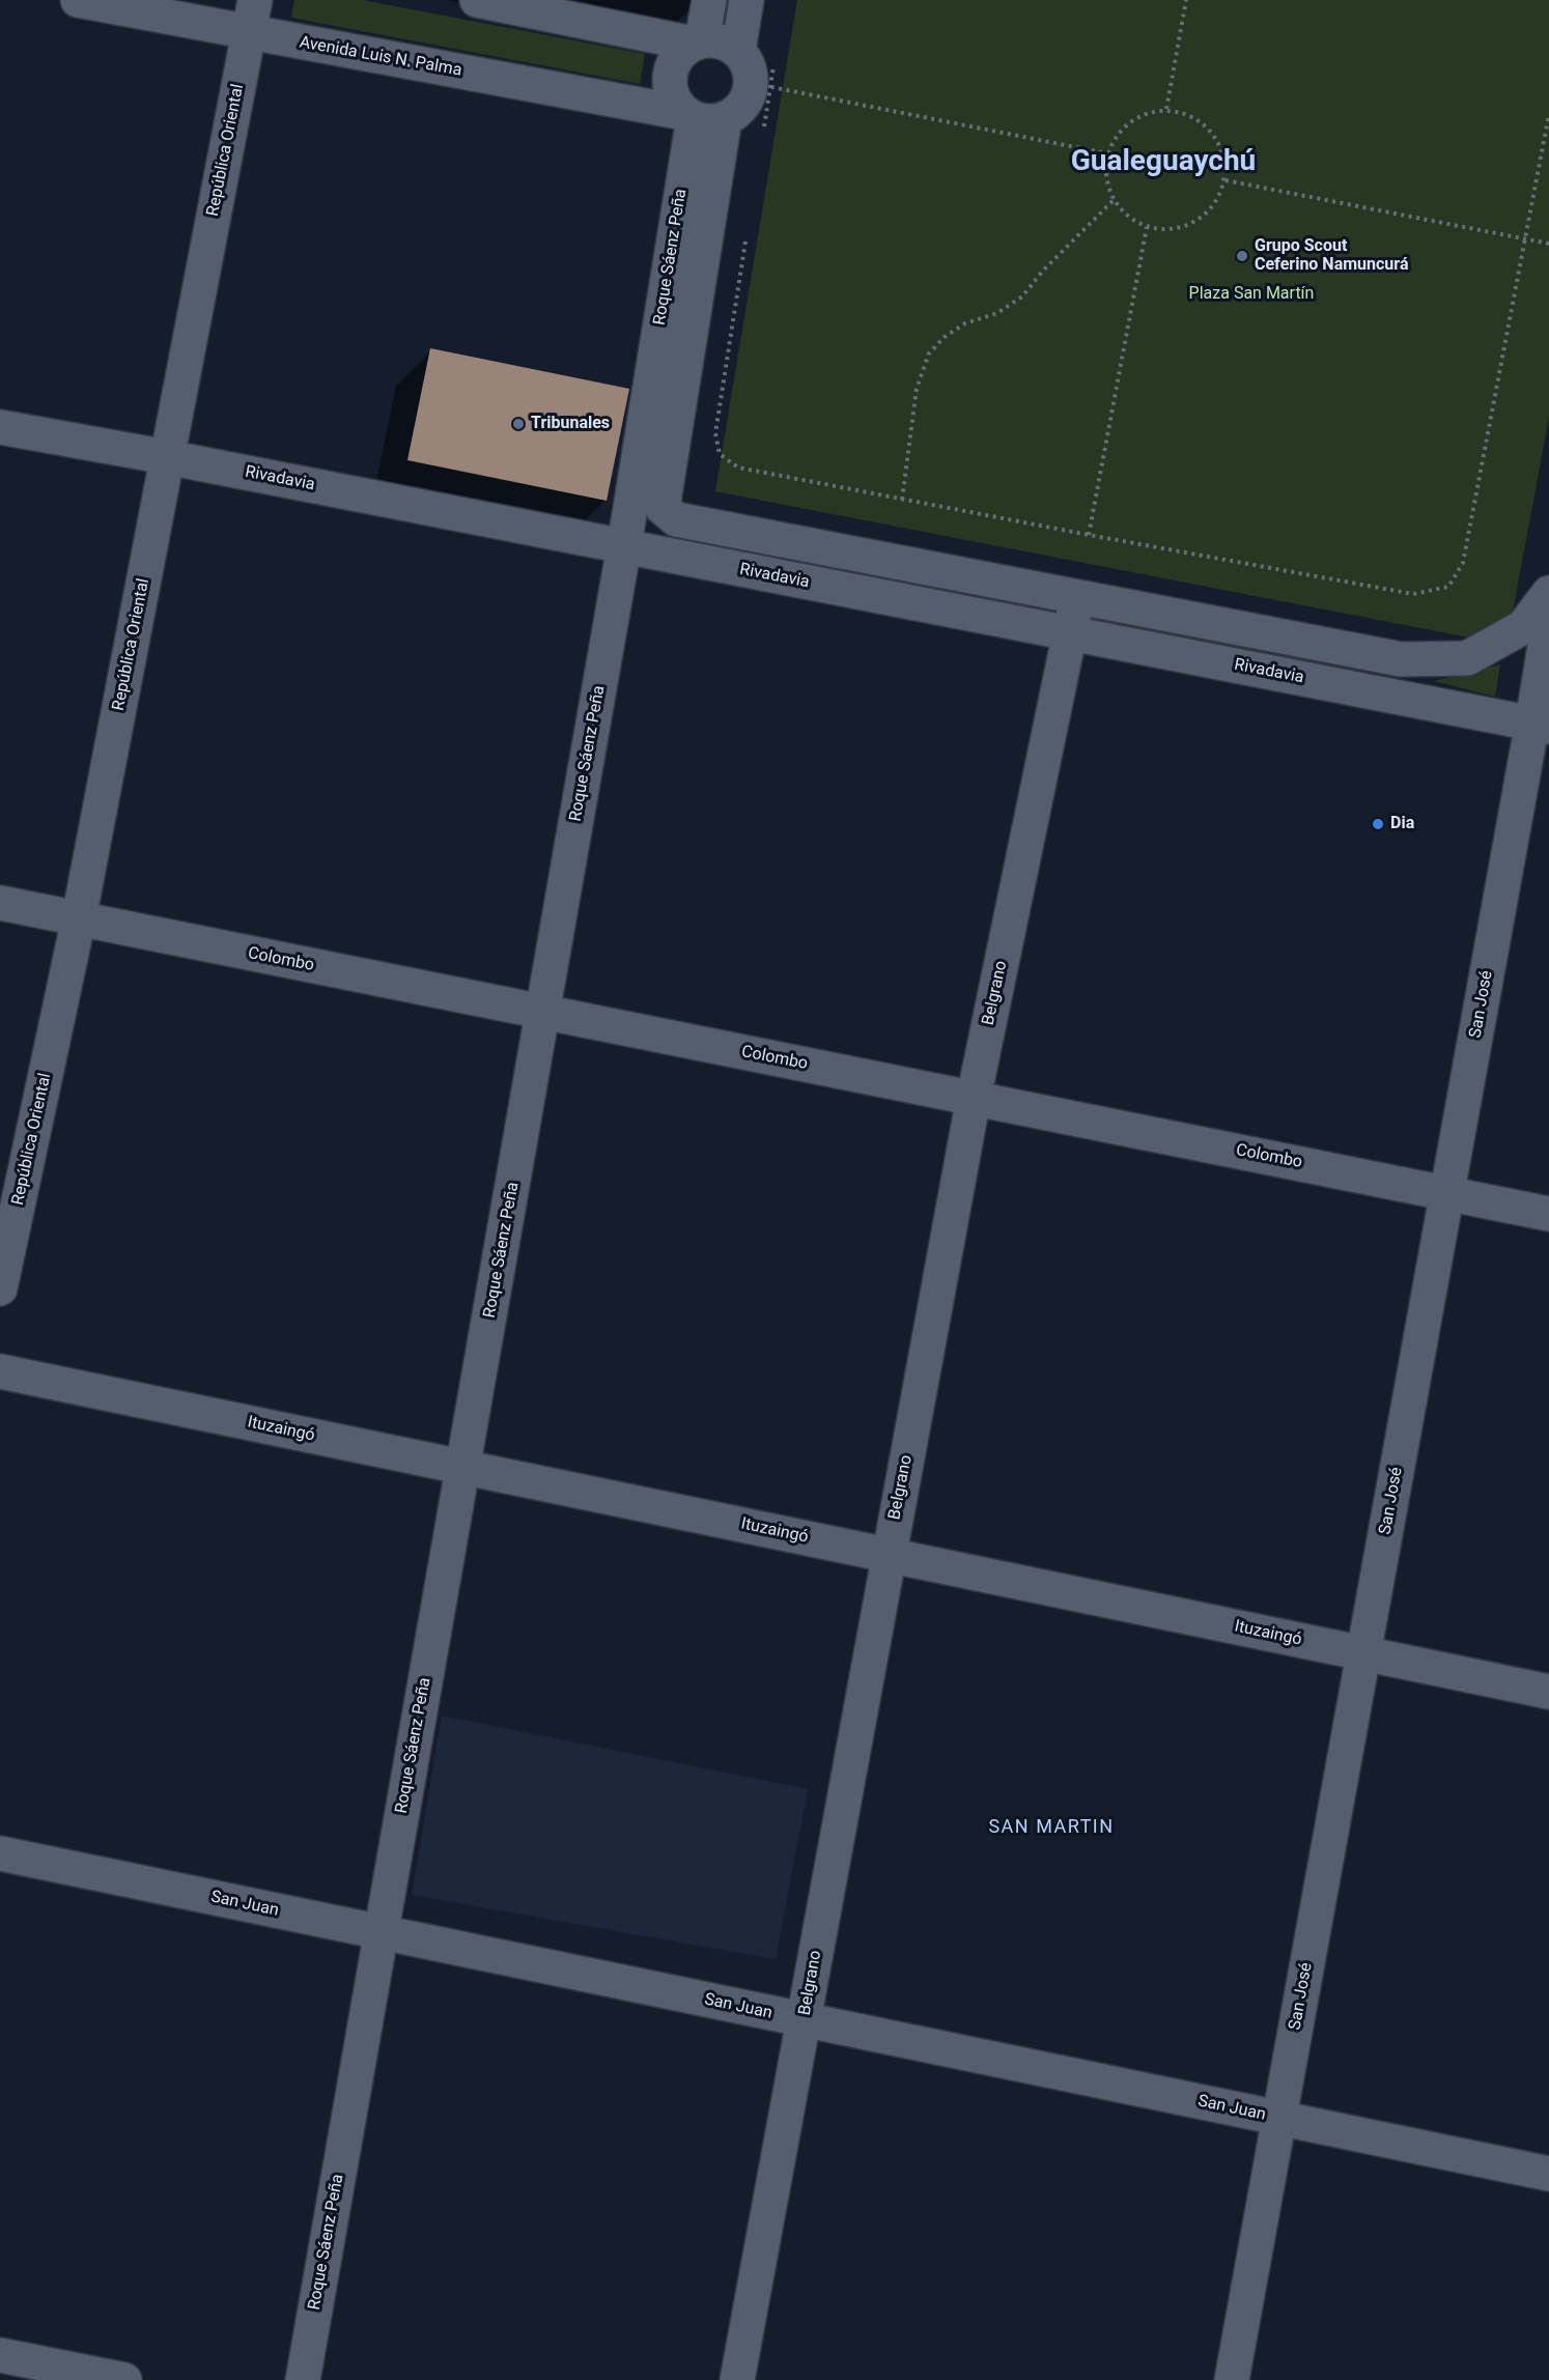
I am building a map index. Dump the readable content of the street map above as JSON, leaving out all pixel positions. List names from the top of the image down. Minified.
{"streets":{"street":["Avenida Luis N. Palma","República Oriental","Roque Sáenz Peña","Rivadavia","Colombo","Belgrano","San José","Ituzaingó","San Juan"]},"crossings":[["Avenida Luis N. Palma","República Oriental"],["Avenida Luis N. Palma","Roque Sáenz Peña"],["República Oriental","Rivadavia"],["República Oriental","Colombo"],["Roque Sáenz Peña","Rivadavia"],["Roque Sáenz Peña","Colombo"],["Roque Sáenz Peña","Ituzaingó"],["Roque Sáenz Peña","San Juan"],["Rivadavia","Belgrano"],["Rivadavia","San José"],["Colombo","Belgrano"],["Colombo","San José"],["Belgrano","Ituzaingó"],["Belgrano","San Juan"],["San José","Ituzaingó"],["San José","San Juan"]],"districts":["Gualeguaychú","SAN MARTIN"],"parks":["Plaza San Martín"],"places":["Grupo Scout Ceferino Namuncurá","Tribunales","Dia"]}
